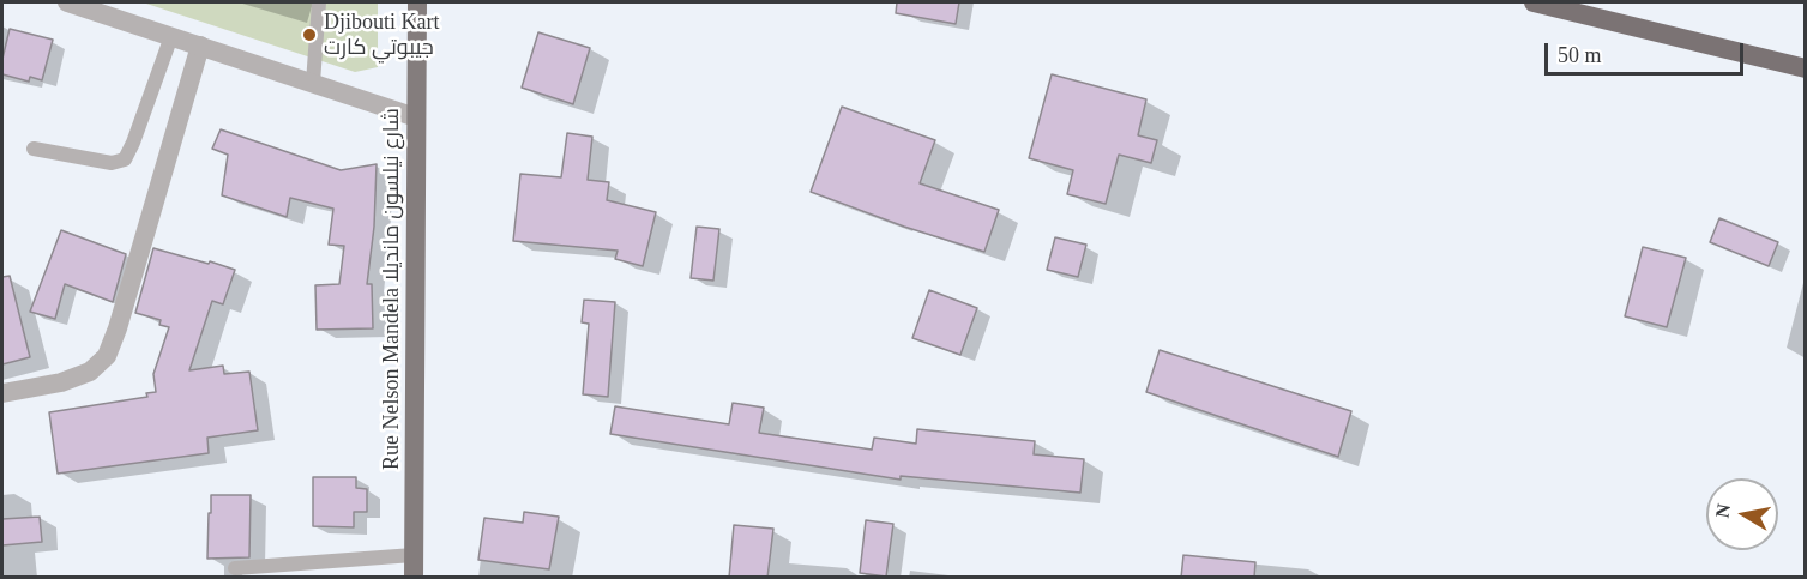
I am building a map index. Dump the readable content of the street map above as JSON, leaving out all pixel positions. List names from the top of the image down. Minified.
{"streets":{"main road":["Rue Nelson Mandela شارع نيلسون مانديلا"]},"places":["Djibouti Kart جيبوتي كارت"],"scale_bar":"50 m","north":"left"}
